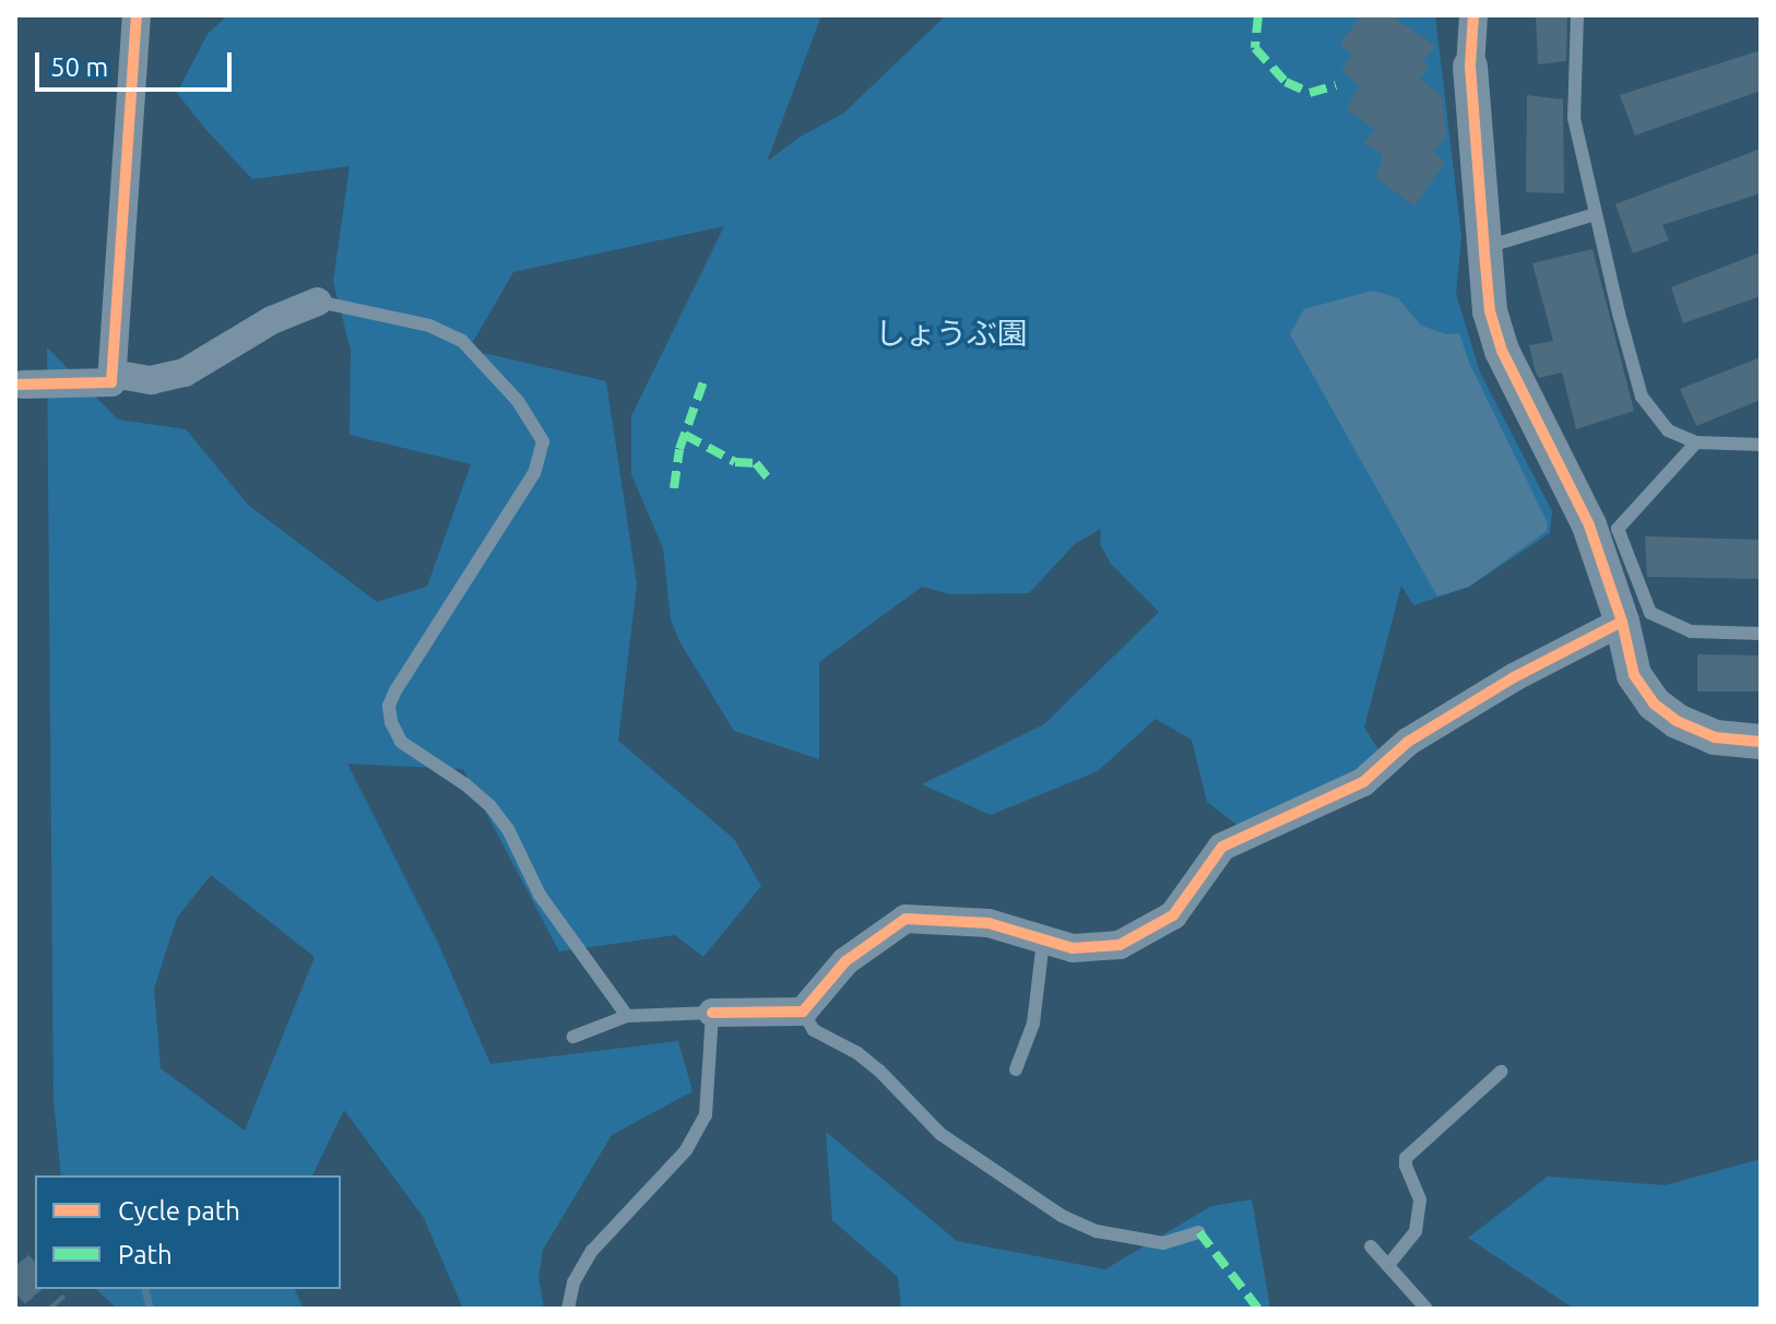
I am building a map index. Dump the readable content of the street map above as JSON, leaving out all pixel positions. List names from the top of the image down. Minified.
{"parks":["しょうぶ園"],"legend":["Cycle path","Path"],"scale_bar":"50 m"}
